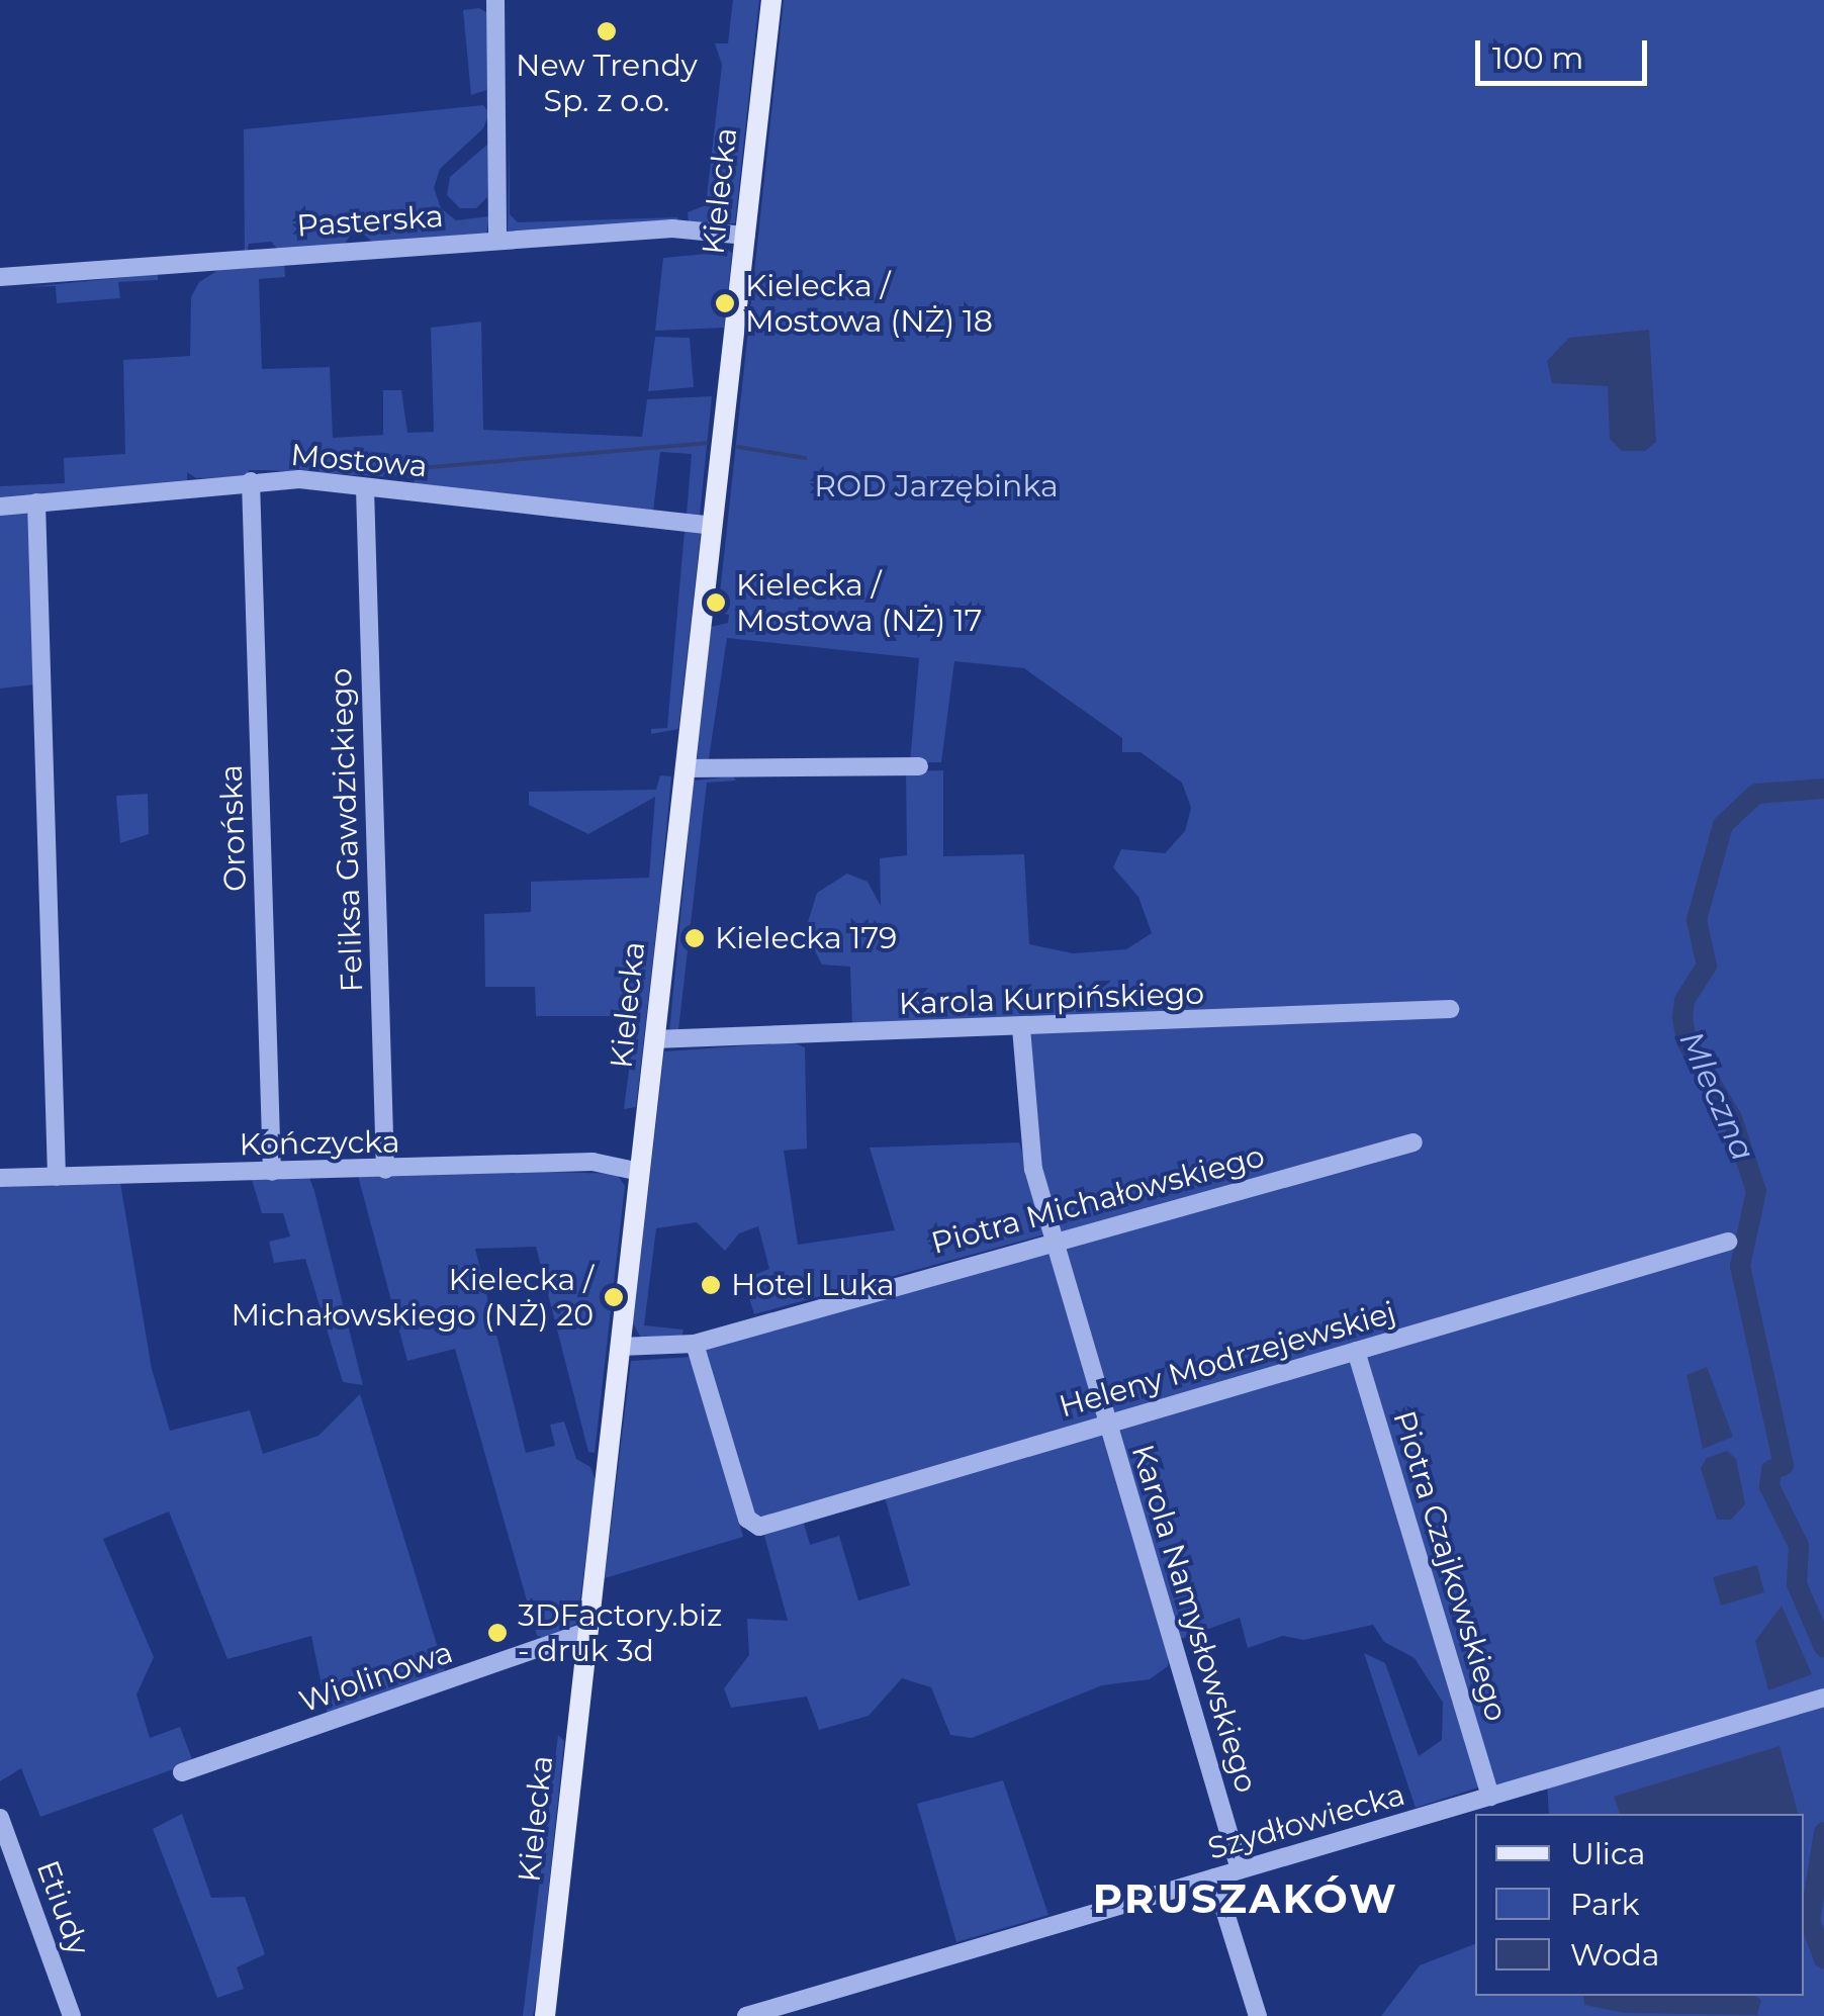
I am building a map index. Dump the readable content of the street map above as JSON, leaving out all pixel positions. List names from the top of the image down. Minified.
{"streets":{"main road":["Kielecka"],"street":["Pasterska","Mostowa","Orońska","Feliksa Gawdzickiego","Karola Kurpińskiego","Kończycka","Piotra Michałowskiego","Heleny Modrzejewskiej","Piotra Czajkowskiego","Karola Namysłowskiego","Wiolinowa","Szydłowiecka","Etiudy"]},"crossings":[["Kielecka","Pasterska"],["Kielecka","Mostowa"],["Kielecka","Karola Kurpińskiego"],["Kielecka","Kończycka"],["Kielecka","Piotra Michałowskiego"],["Kielecka","Wiolinowa"],["Mostowa","Orońska"],["Mostowa","Feliksa Gawdzickiego"],["Orońska","Kończycka"],["Feliksa Gawdzickiego","Kończycka"],["Karola Kurpińskiego","Karola Namysłowskiego"],["Piotra Michałowskiego","Heleny Modrzejewskiej"],["Piotra Michałowskiego","Karola Namysłowskiego"],["Heleny Modrzejewskiej","Piotra Czajkowskiego"],["Heleny Modrzejewskiej","Karola Namysłowskiego"],["Piotra Czajkowskiego","Szydłowiecka"],["Karola Namysłowskiego","Szydłowiecka"]],"districts":["PRUSZAKÓW"],"water":["Mleczna"],"parks":["ROD Jarzębinka"],"places":["New Trendy Sp. z o.o.","Kielecka / Mostowa (NŻ) 18","Kielecka / Mostowa (NŻ) 17","Kielecka 179","Hotel Luka","Kielecka / Michałowskiego (NŻ) 20","3DFactory.biz - druk 3d"],"legend":["Ulica","Park","Woda"],"scale_bar":"100 m"}
